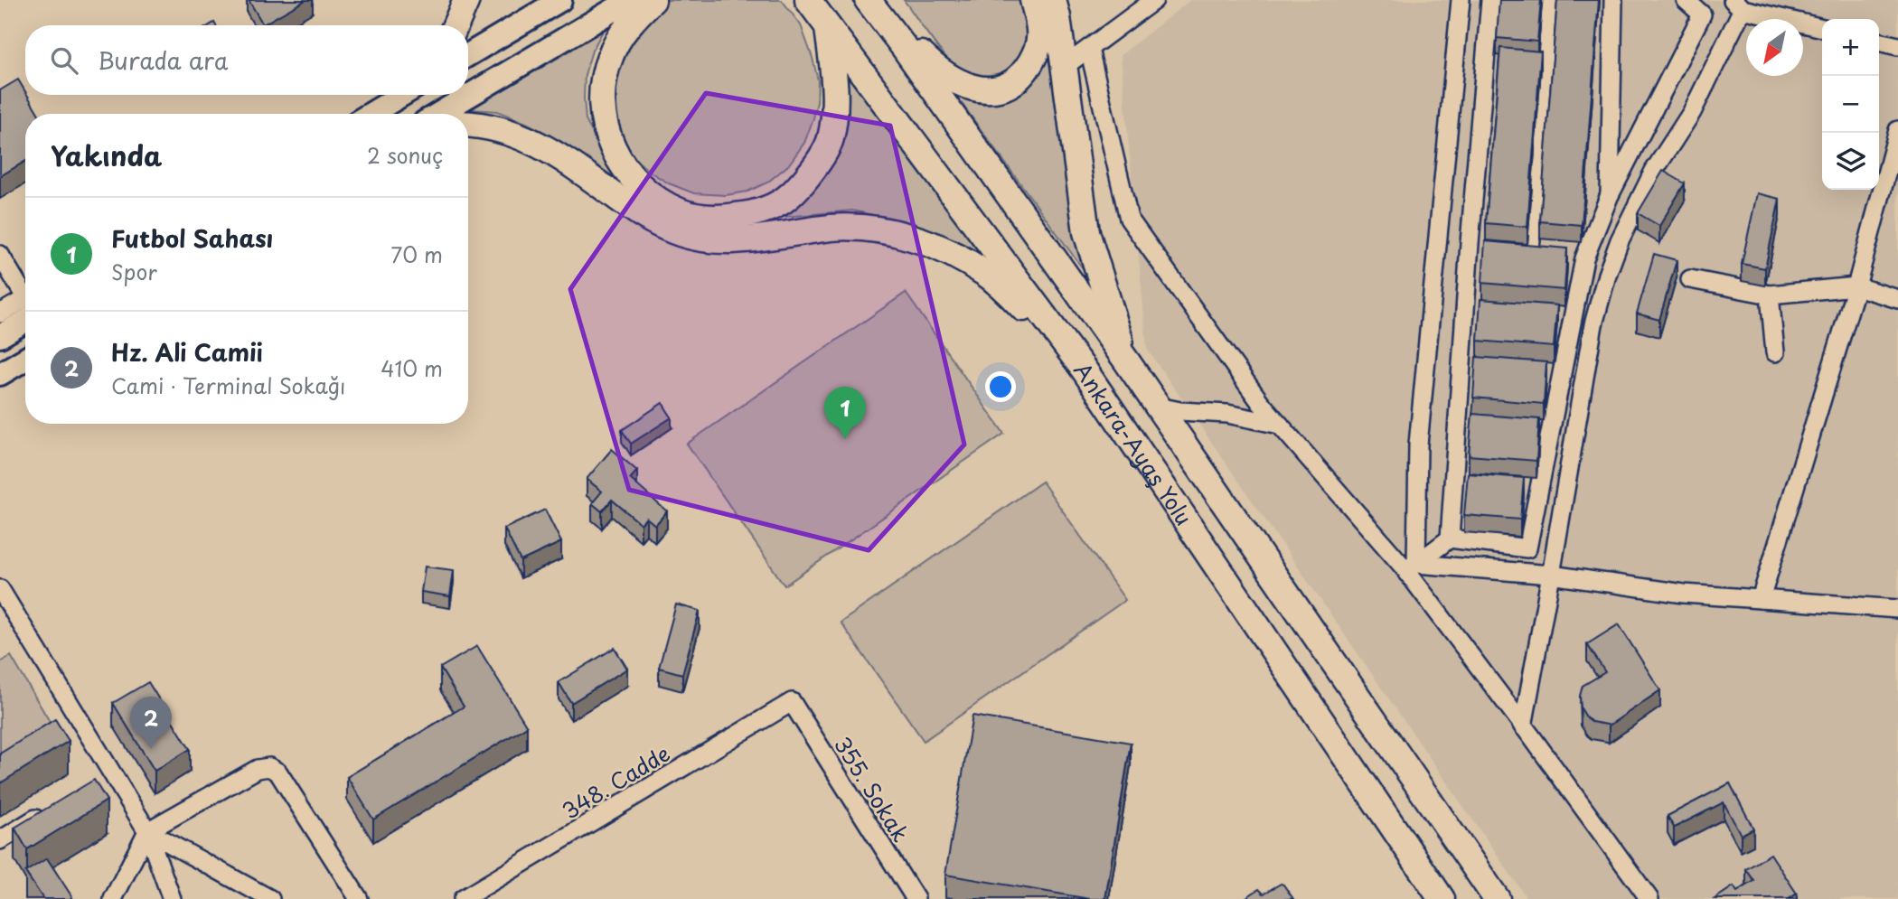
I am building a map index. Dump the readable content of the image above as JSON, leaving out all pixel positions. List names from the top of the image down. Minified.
{"streets":{"highway":["Ankara-Ayaş Yolu"],"street":["348. Cadde","355. Sokak"]},"crossings":[["348. Cadde","355. Sokak"]],"north":"bottom left","page":{"map_buttons":["+","−"],"search":"Burada ara","heading":["Yakında","2 sonuç"],"list":[{"mark":"1","name":"Futbol Sahası","note":"Spor","value":"70 m"},{"mark":"2","name":"Hz. Ali Camii","note":"Cami · Terminal Sokağı","value":"410 m"}],"pins":["1","2"]}}
